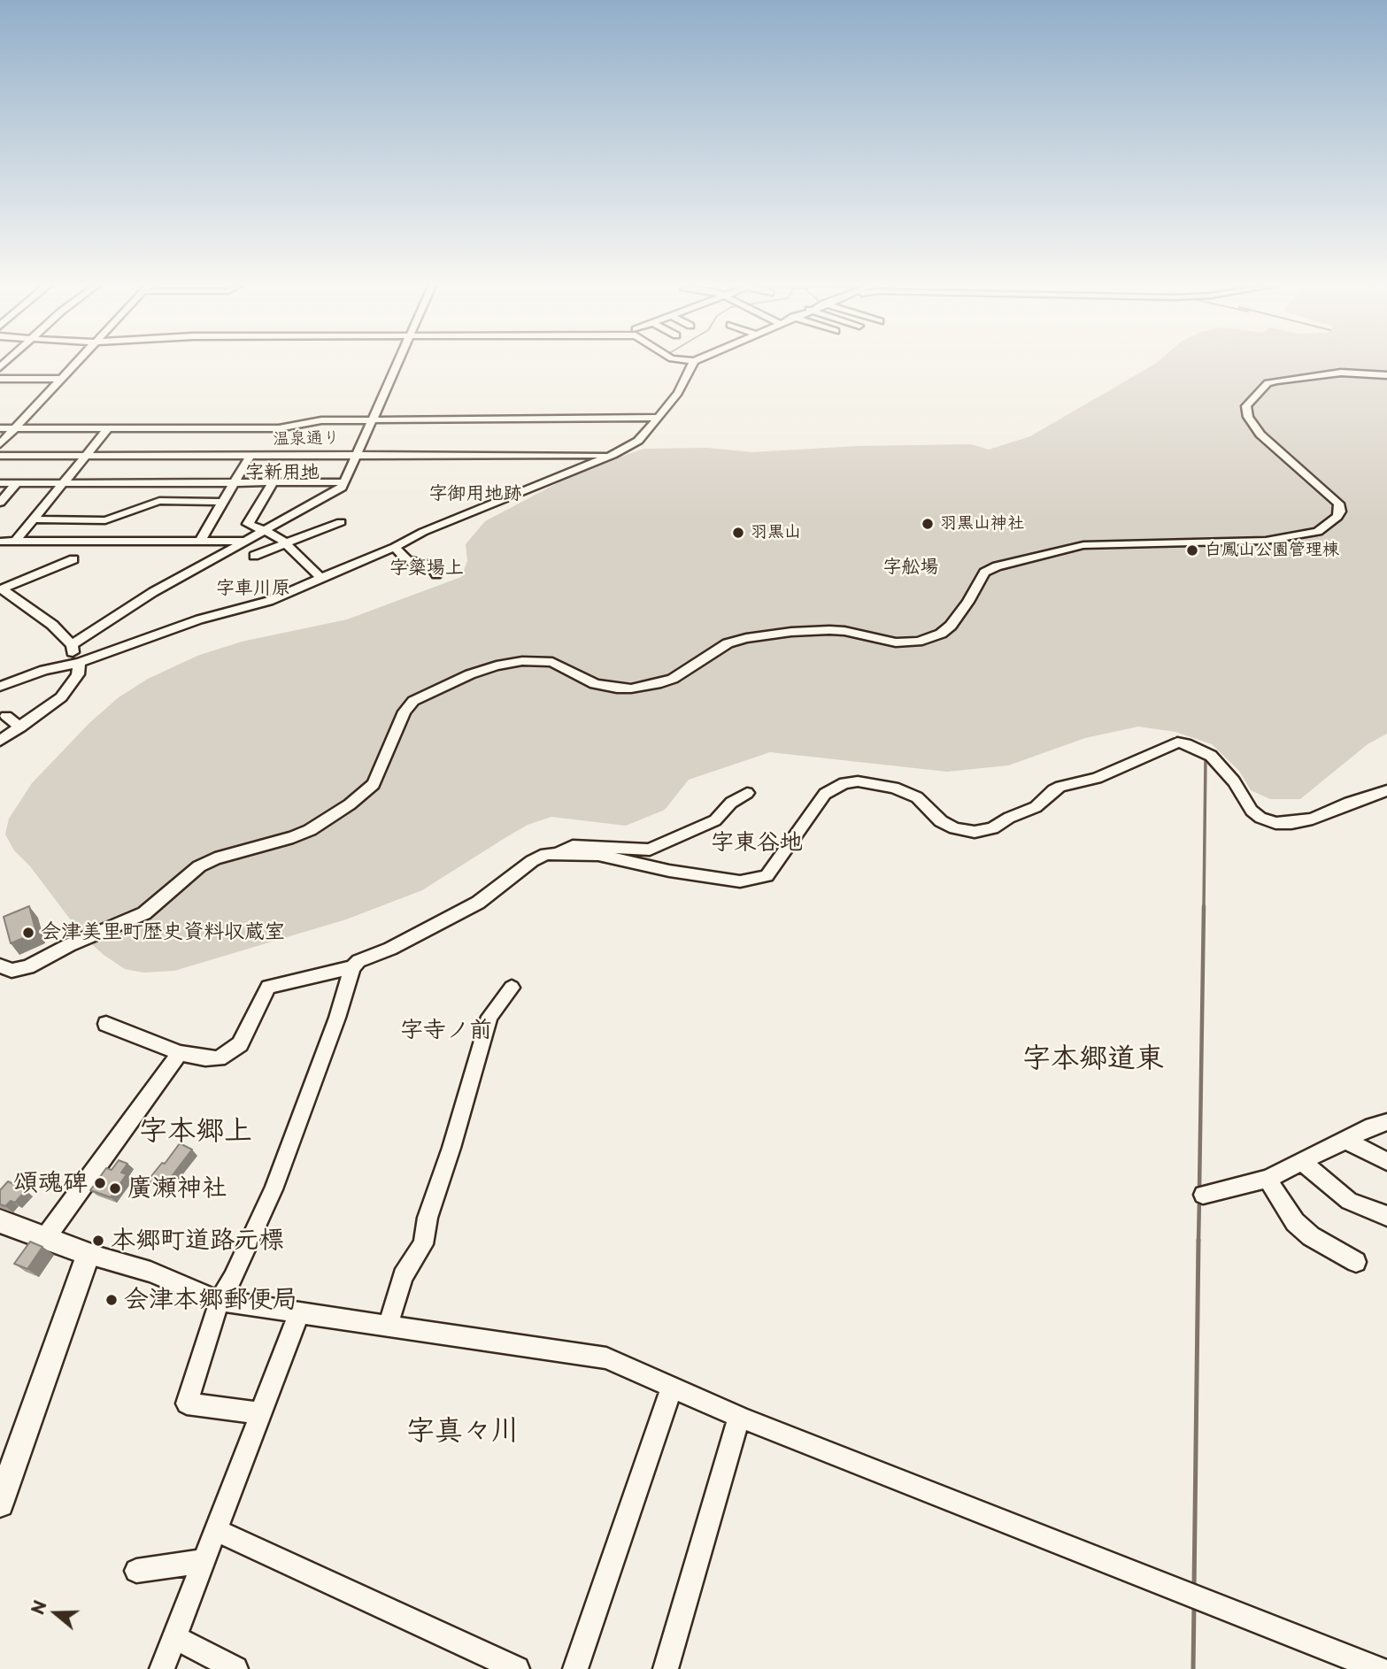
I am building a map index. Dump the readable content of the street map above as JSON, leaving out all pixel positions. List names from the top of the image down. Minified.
{"streets":{"street":["温泉通り"]},"districts":["字新用地","字御用地跡","字舩場","字簗場上","字車川原","字東谷地","字寺ノ前","字本郷道東","字本郷上","字真々川"],"places":["羽黒山神社","羽黒山","白鳳山公園管理棟","会津美里町歴史資料収蔵室","頌魂碑","廣瀬神社","本郷町道路元標","会津本郷郵便局"],"north":"left"}
